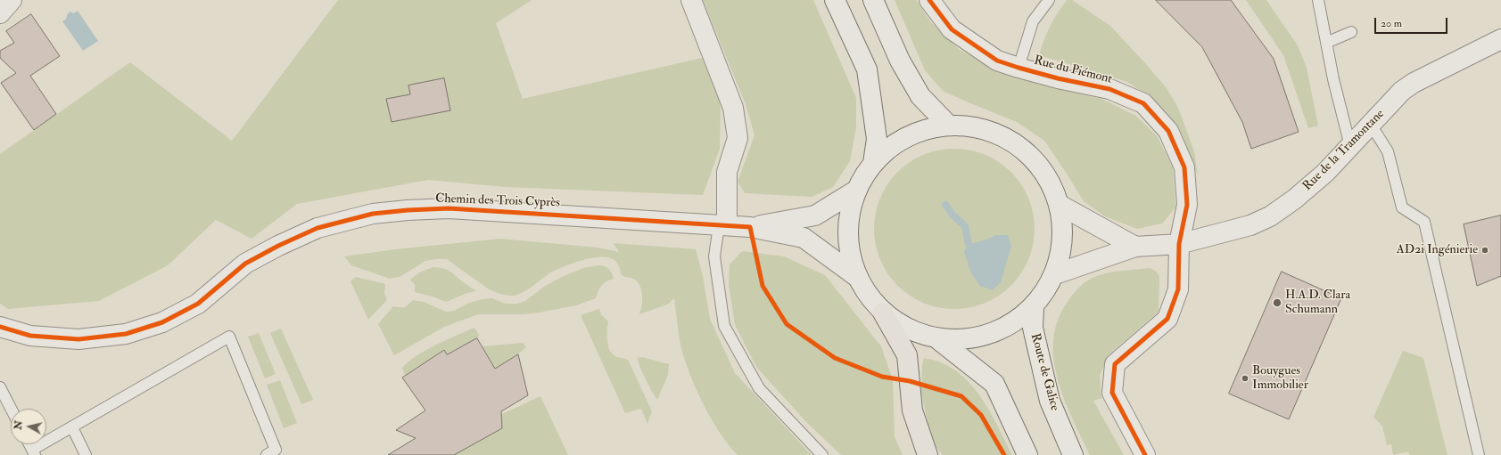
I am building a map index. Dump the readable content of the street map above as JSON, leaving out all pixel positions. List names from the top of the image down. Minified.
{"streets":{"street":["Rue du Piémont","Rue de la Tramontane","Chemin des Trois Cyprès","Route de Galice"]},"crossings":[["Rue du Piémont","Rue de la Tramontane"]],"places":["AD2i Ingénierie","H.A.D. Clara Schumann","Bouygues Immobilier"],"scale_bar":"20 m","north":"left"}
